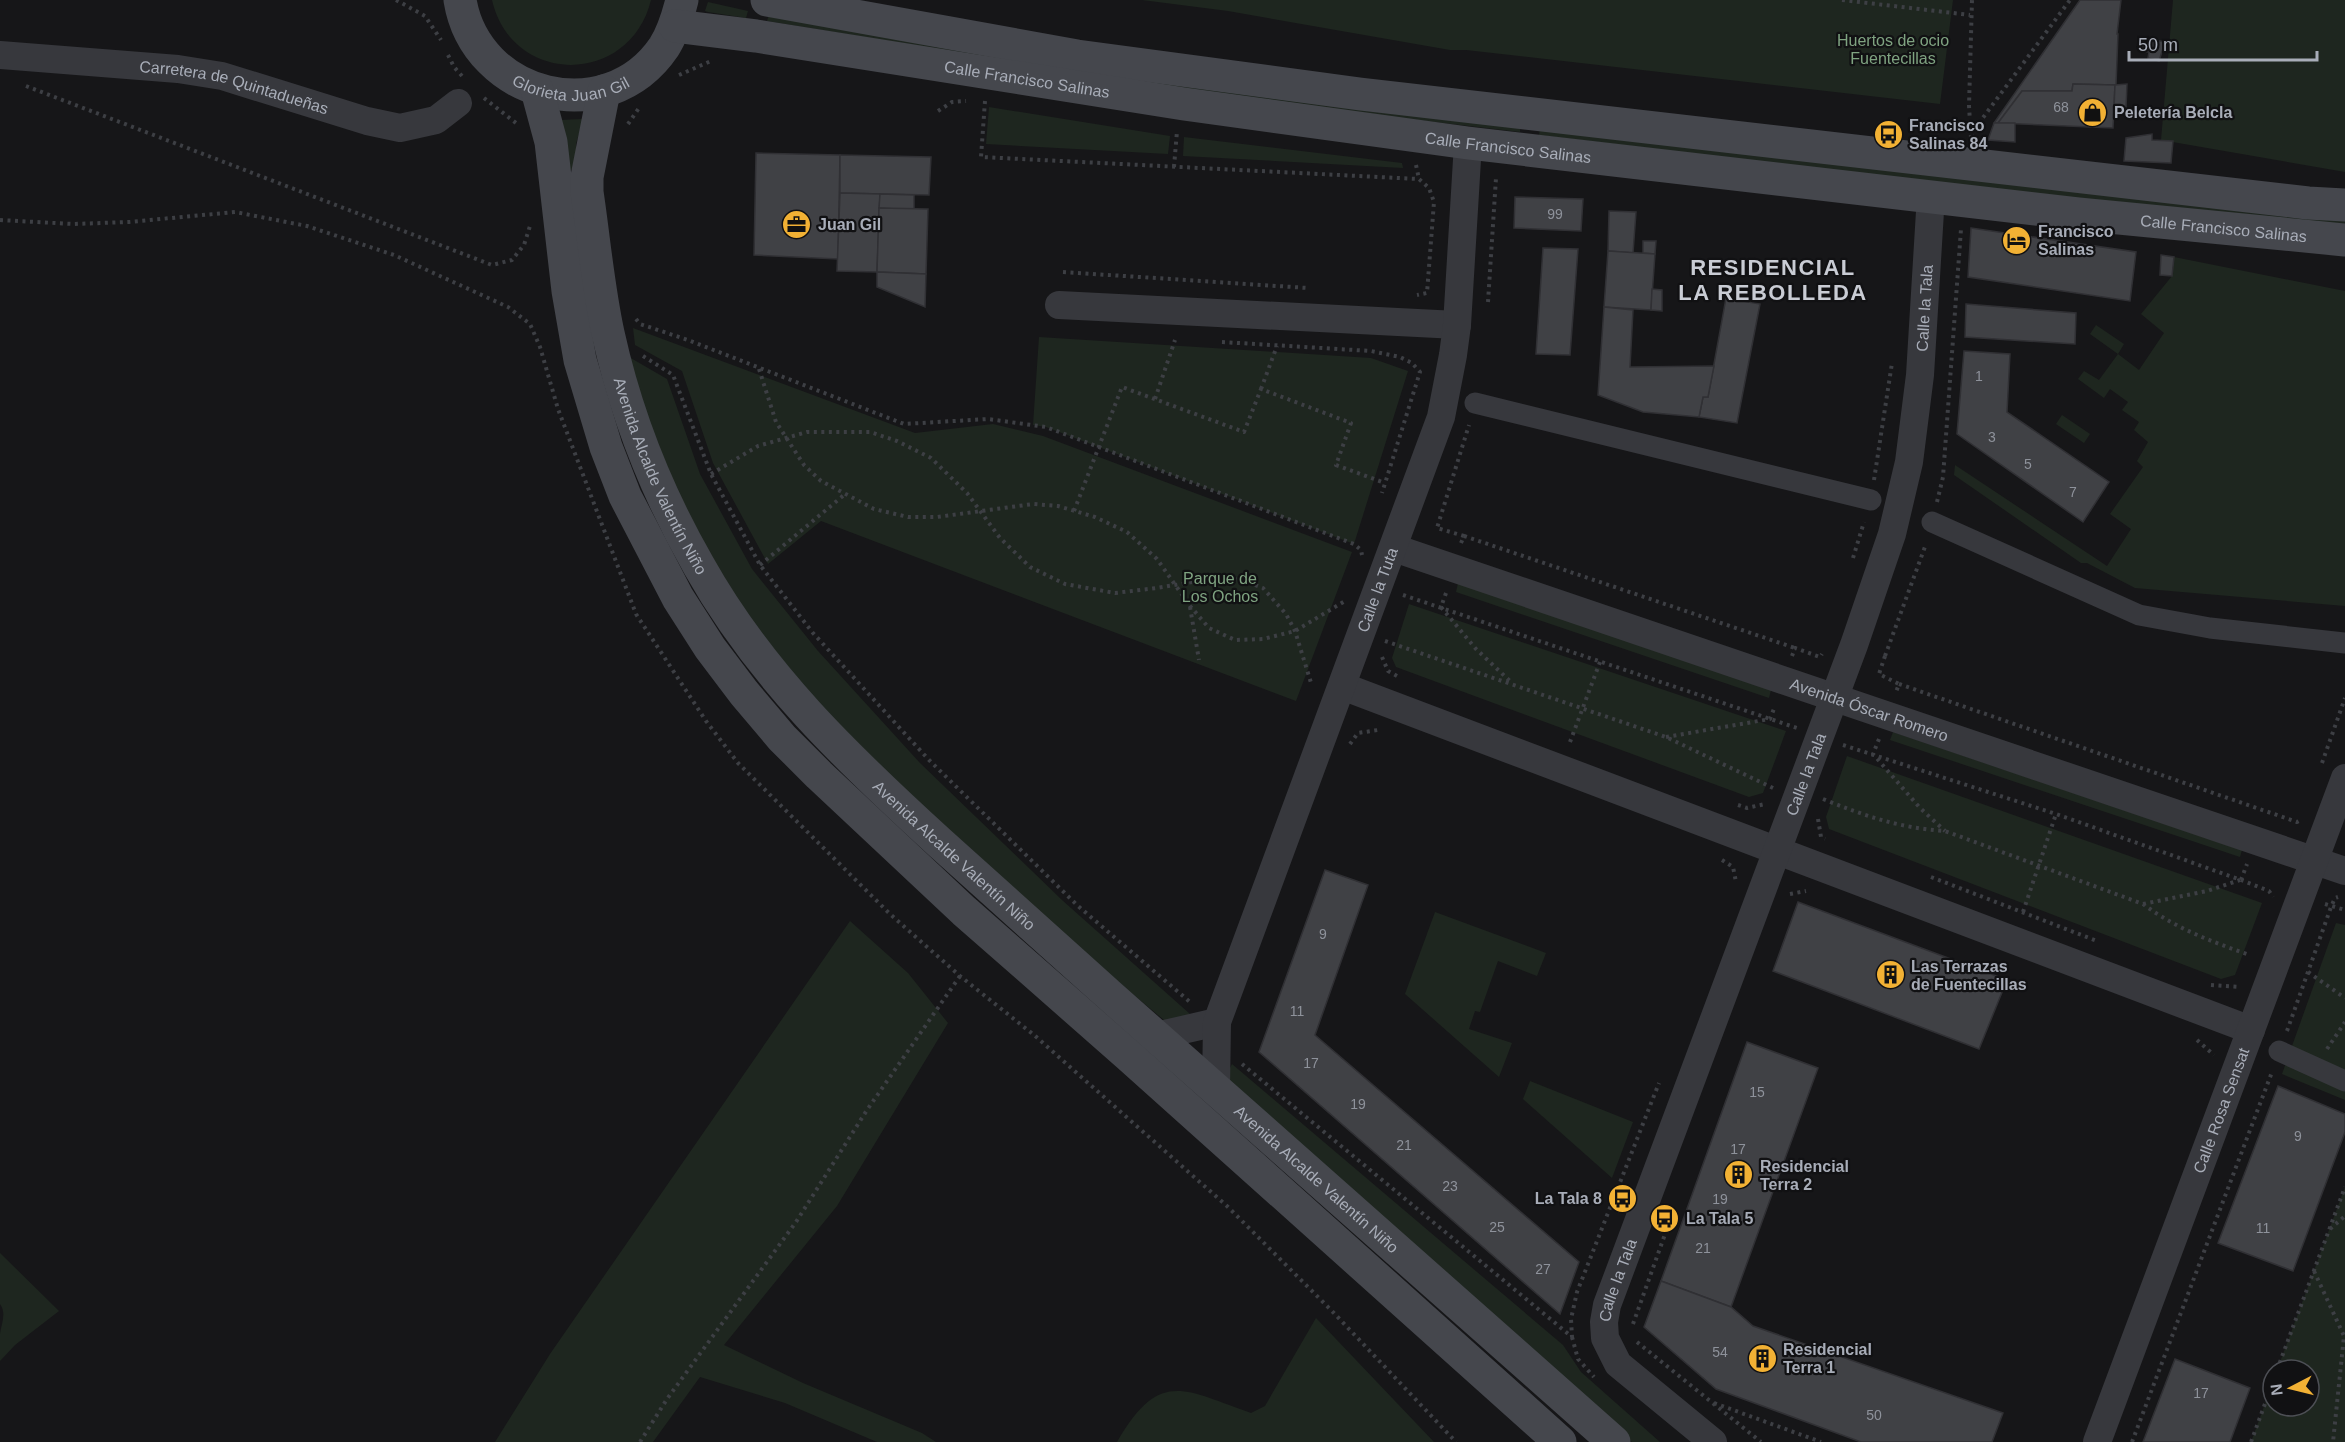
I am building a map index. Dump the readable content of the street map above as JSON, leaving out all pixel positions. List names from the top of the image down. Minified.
{"streets":{"main road":["Glorieta Juan Gil","Calle Francisco Salinas","Avenida Alcalde Valentín Niño"],"street":["Carretera de Quintadueñas","Calle la Tala","Calle la Tuta","Avenida Óscar Romero","Calle Rosa Sensat"]},"crossings":[["Glorieta Juan Gil","Calle Francisco Salinas"],["Glorieta Juan Gil","Avenida Alcalde Valentín Niño"],["Calle Francisco Salinas","Calle la Tala"],["Calle Francisco Salinas","Calle la Tuta"],["Calle la Tala","Avenida Óscar Romero"],["Avenida Alcalde Valentín Niño","Calle la Tuta"],["Calle la Tuta","Avenida Óscar Romero"],["Avenida Óscar Romero","Calle Rosa Sensat"]],"districts":["RESIDENCIAL LA REBOLLEDA"],"parks":["Huertos de ocio Fuentecillas","Parque de Los Ochos"],"places":{"shop":["Peletería Belcla"],"bus stop":["Francisco Salinas 84","La Tala 8","La Tala 5"],"office":["Juan Gil"],"hotel":["Francisco Salinas"],"building":["Las Terrazas de Fuentecillas","Residencial Terra 2","Residencial Terra 1"]},"house_numbers":["68","99","1","3","5","7","9","11","17","15","19","9","21","17","23","19","25","11","21","27","54","17","50"],"scale_bar":"50 m","north":"left"}
